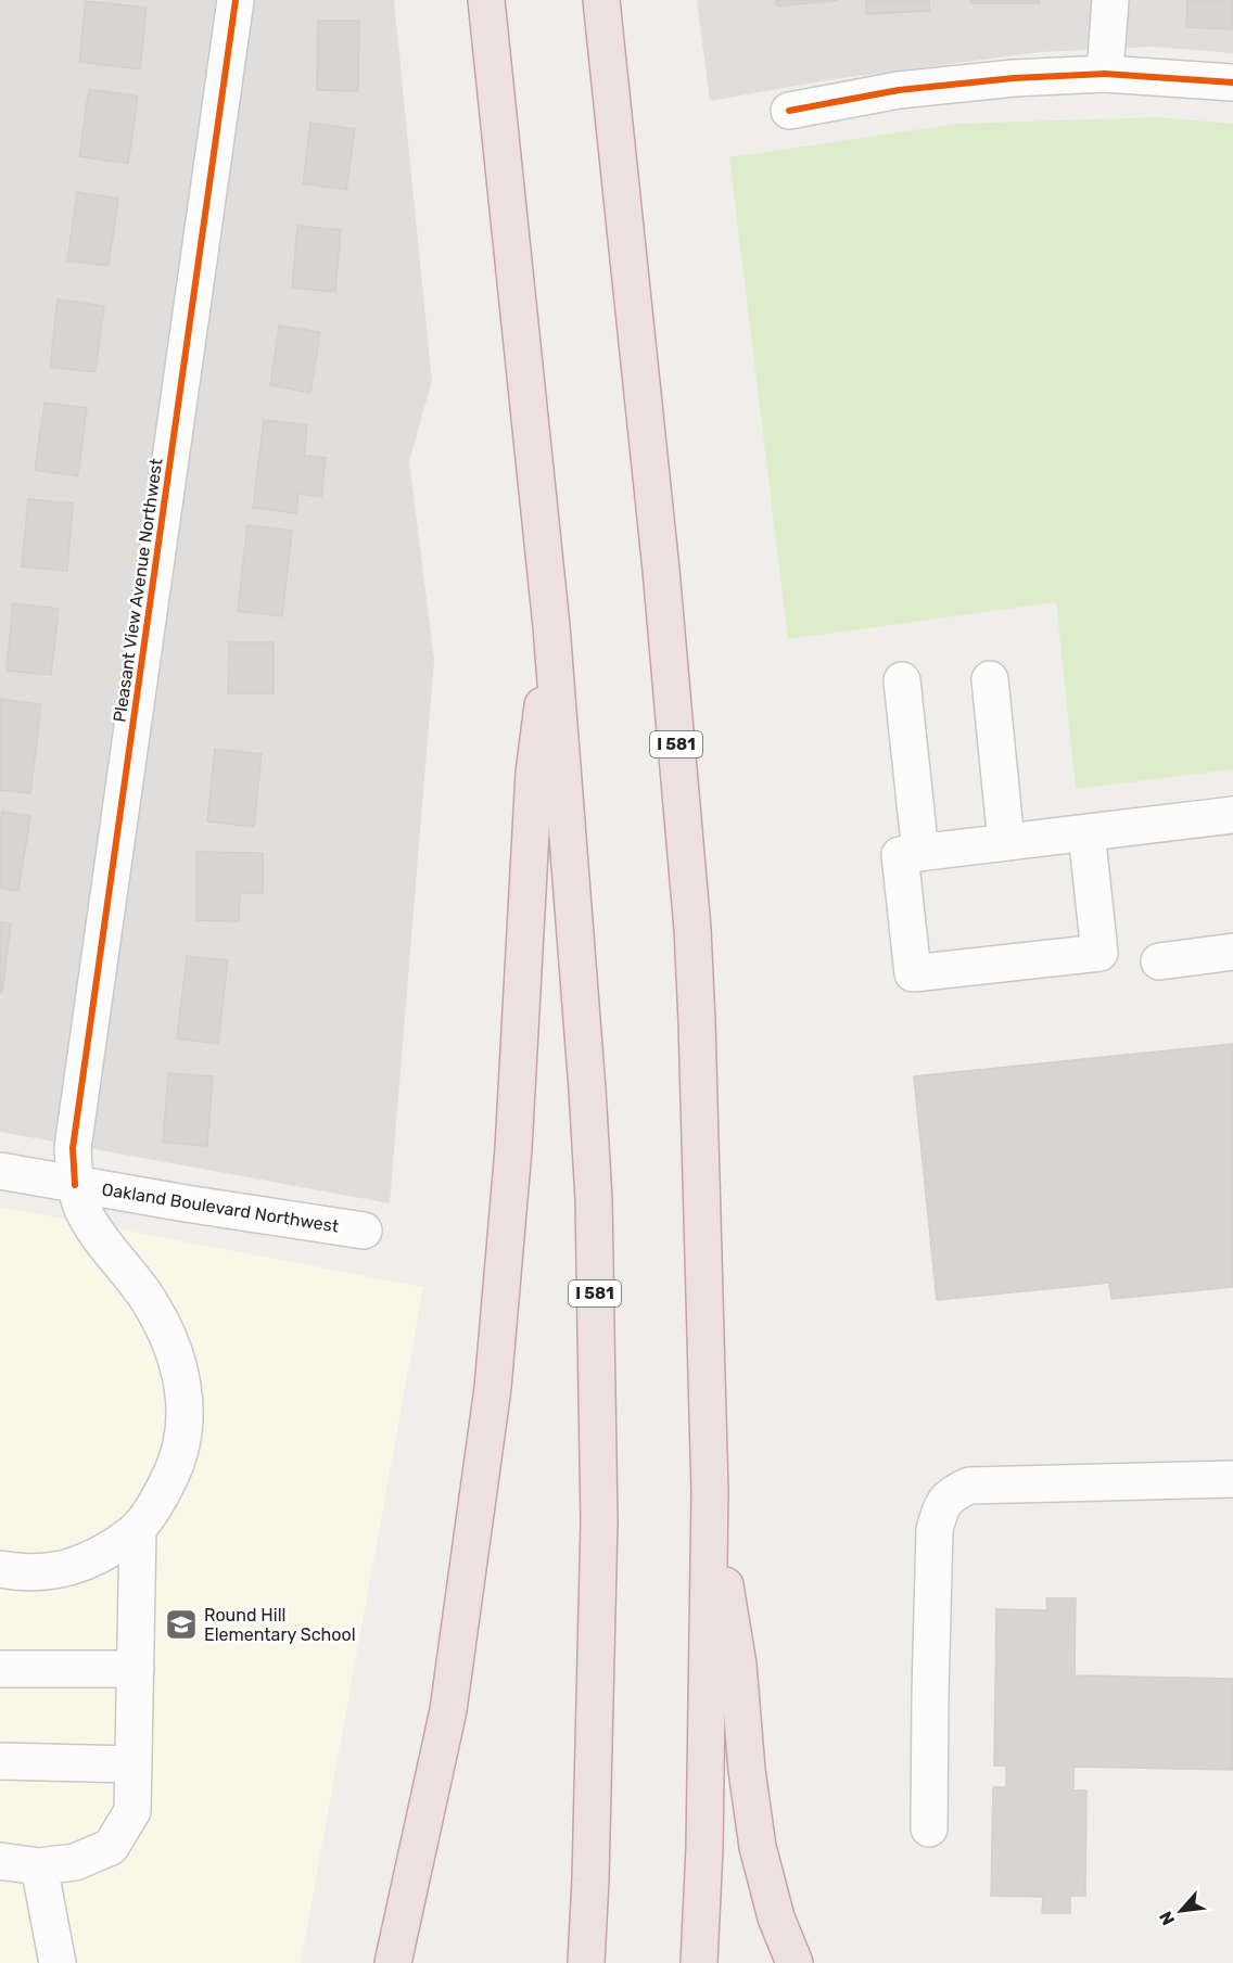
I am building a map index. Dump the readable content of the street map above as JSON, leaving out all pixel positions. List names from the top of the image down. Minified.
{"streets":{"highway":["I 581"],"street":["Pleasant View Avenue Northwest","Oakland Boulevard Northwest"]},"crossings":[["Pleasant View Avenue Northwest","Oakland Boulevard Northwest"]],"places":{"school or university":["Round Hill Elementary School"]},"north":"bottom left"}
